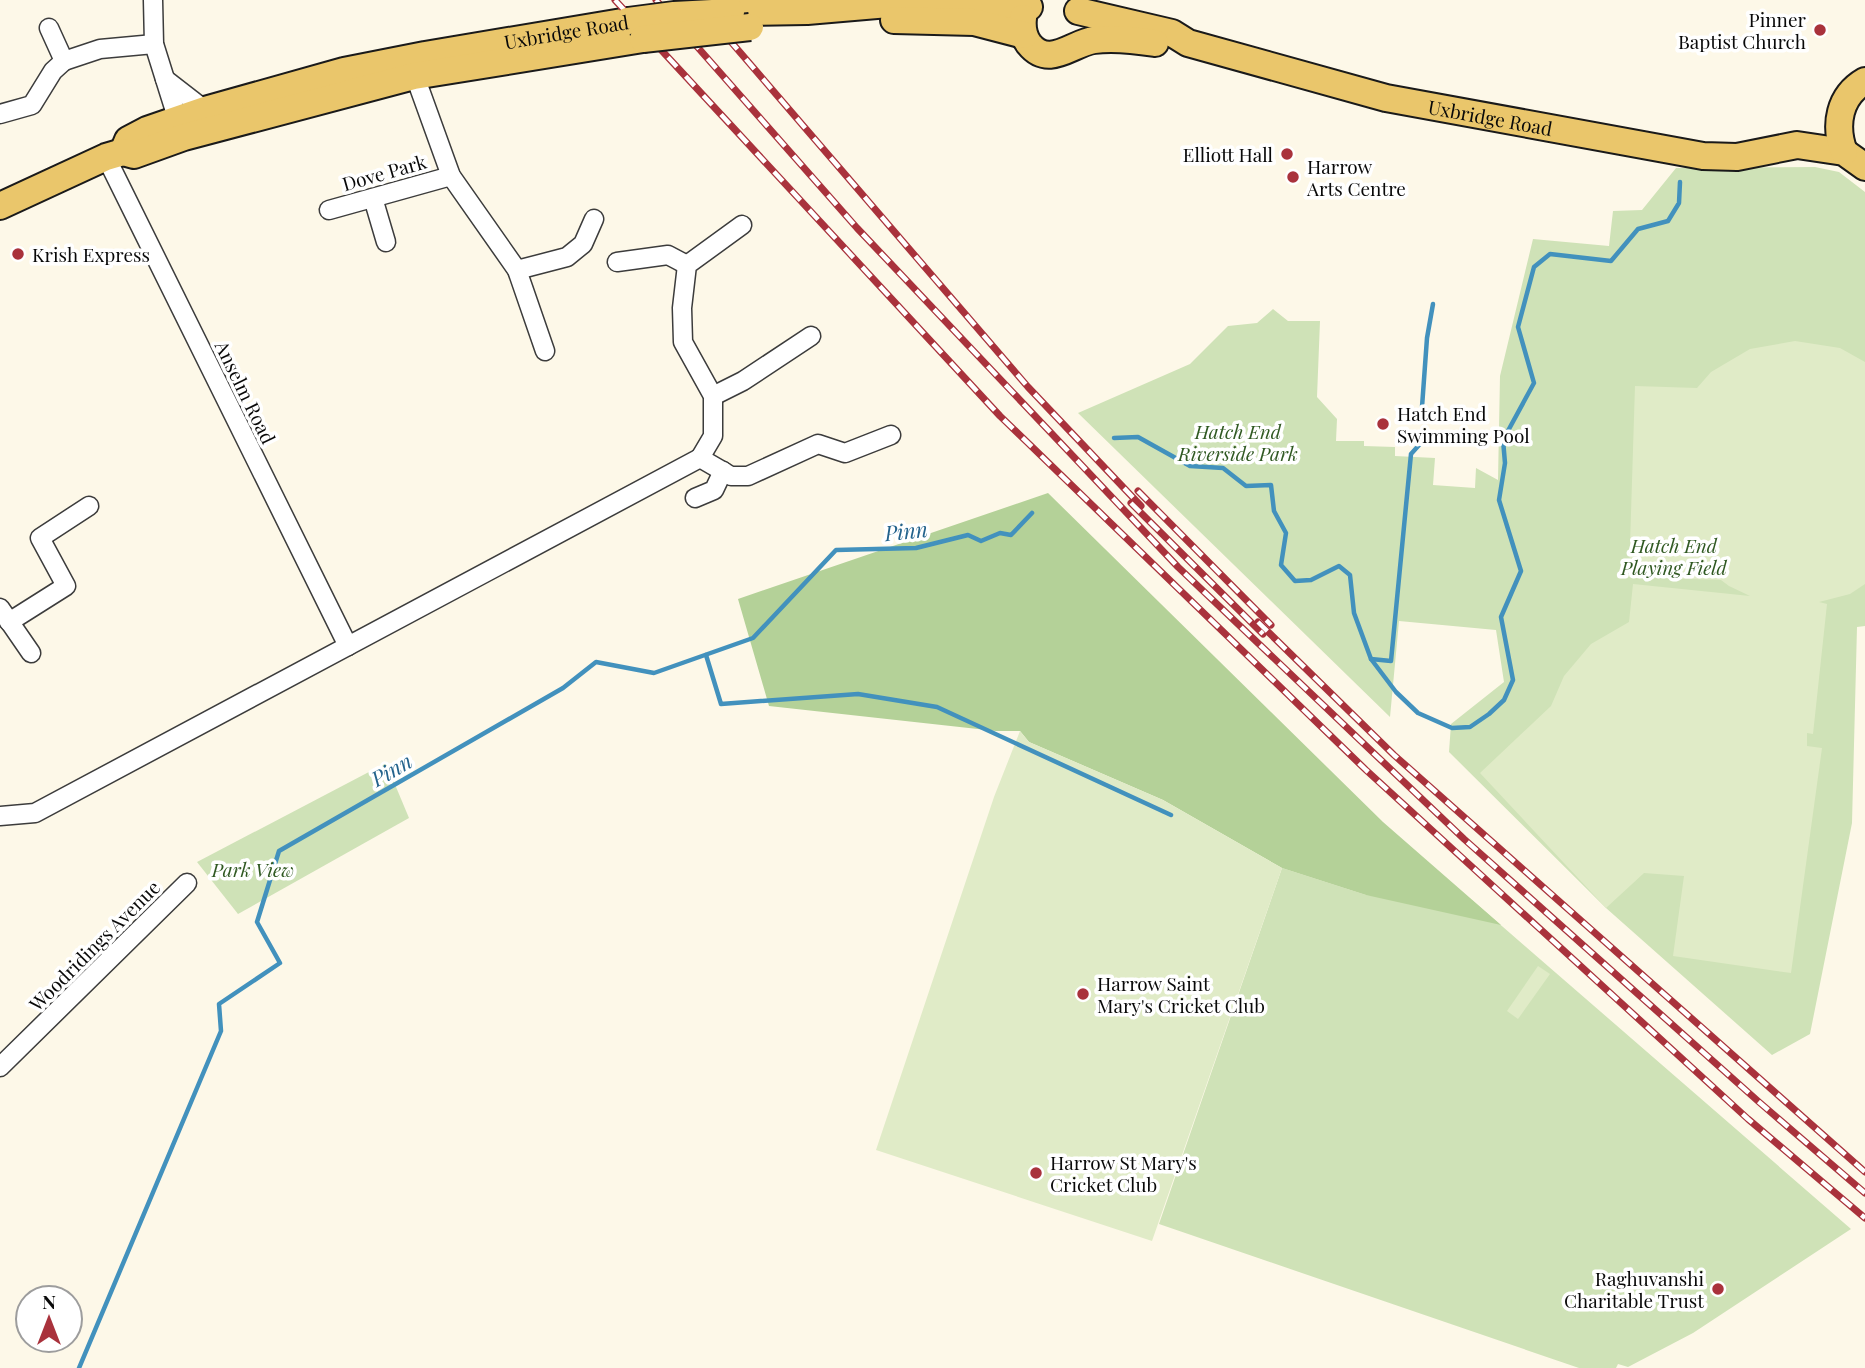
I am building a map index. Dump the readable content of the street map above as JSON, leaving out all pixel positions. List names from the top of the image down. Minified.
{"streets":{"main road":["Uxbridge Road"],"street":["Dove Park","Anselm Road","Woodridings Avenue"]},"crossings":[["Uxbridge Road","Dove Park"],["Uxbridge Road","Anselm Road"]],"water":["Pinn"],"parks":["Hatch End Riverside Park","Hatch End Playing Field","Park View"],"places":["Pinner Baptist Church","Elliott Hall","Harrow Arts Centre","Krish Express","Hatch End Swimming Pool","Harrow Saint Mary's Cricket Club","Harrow St Mary's Cricket Club","Raghuvanshi Charitable Trust"],"north":"top"}
